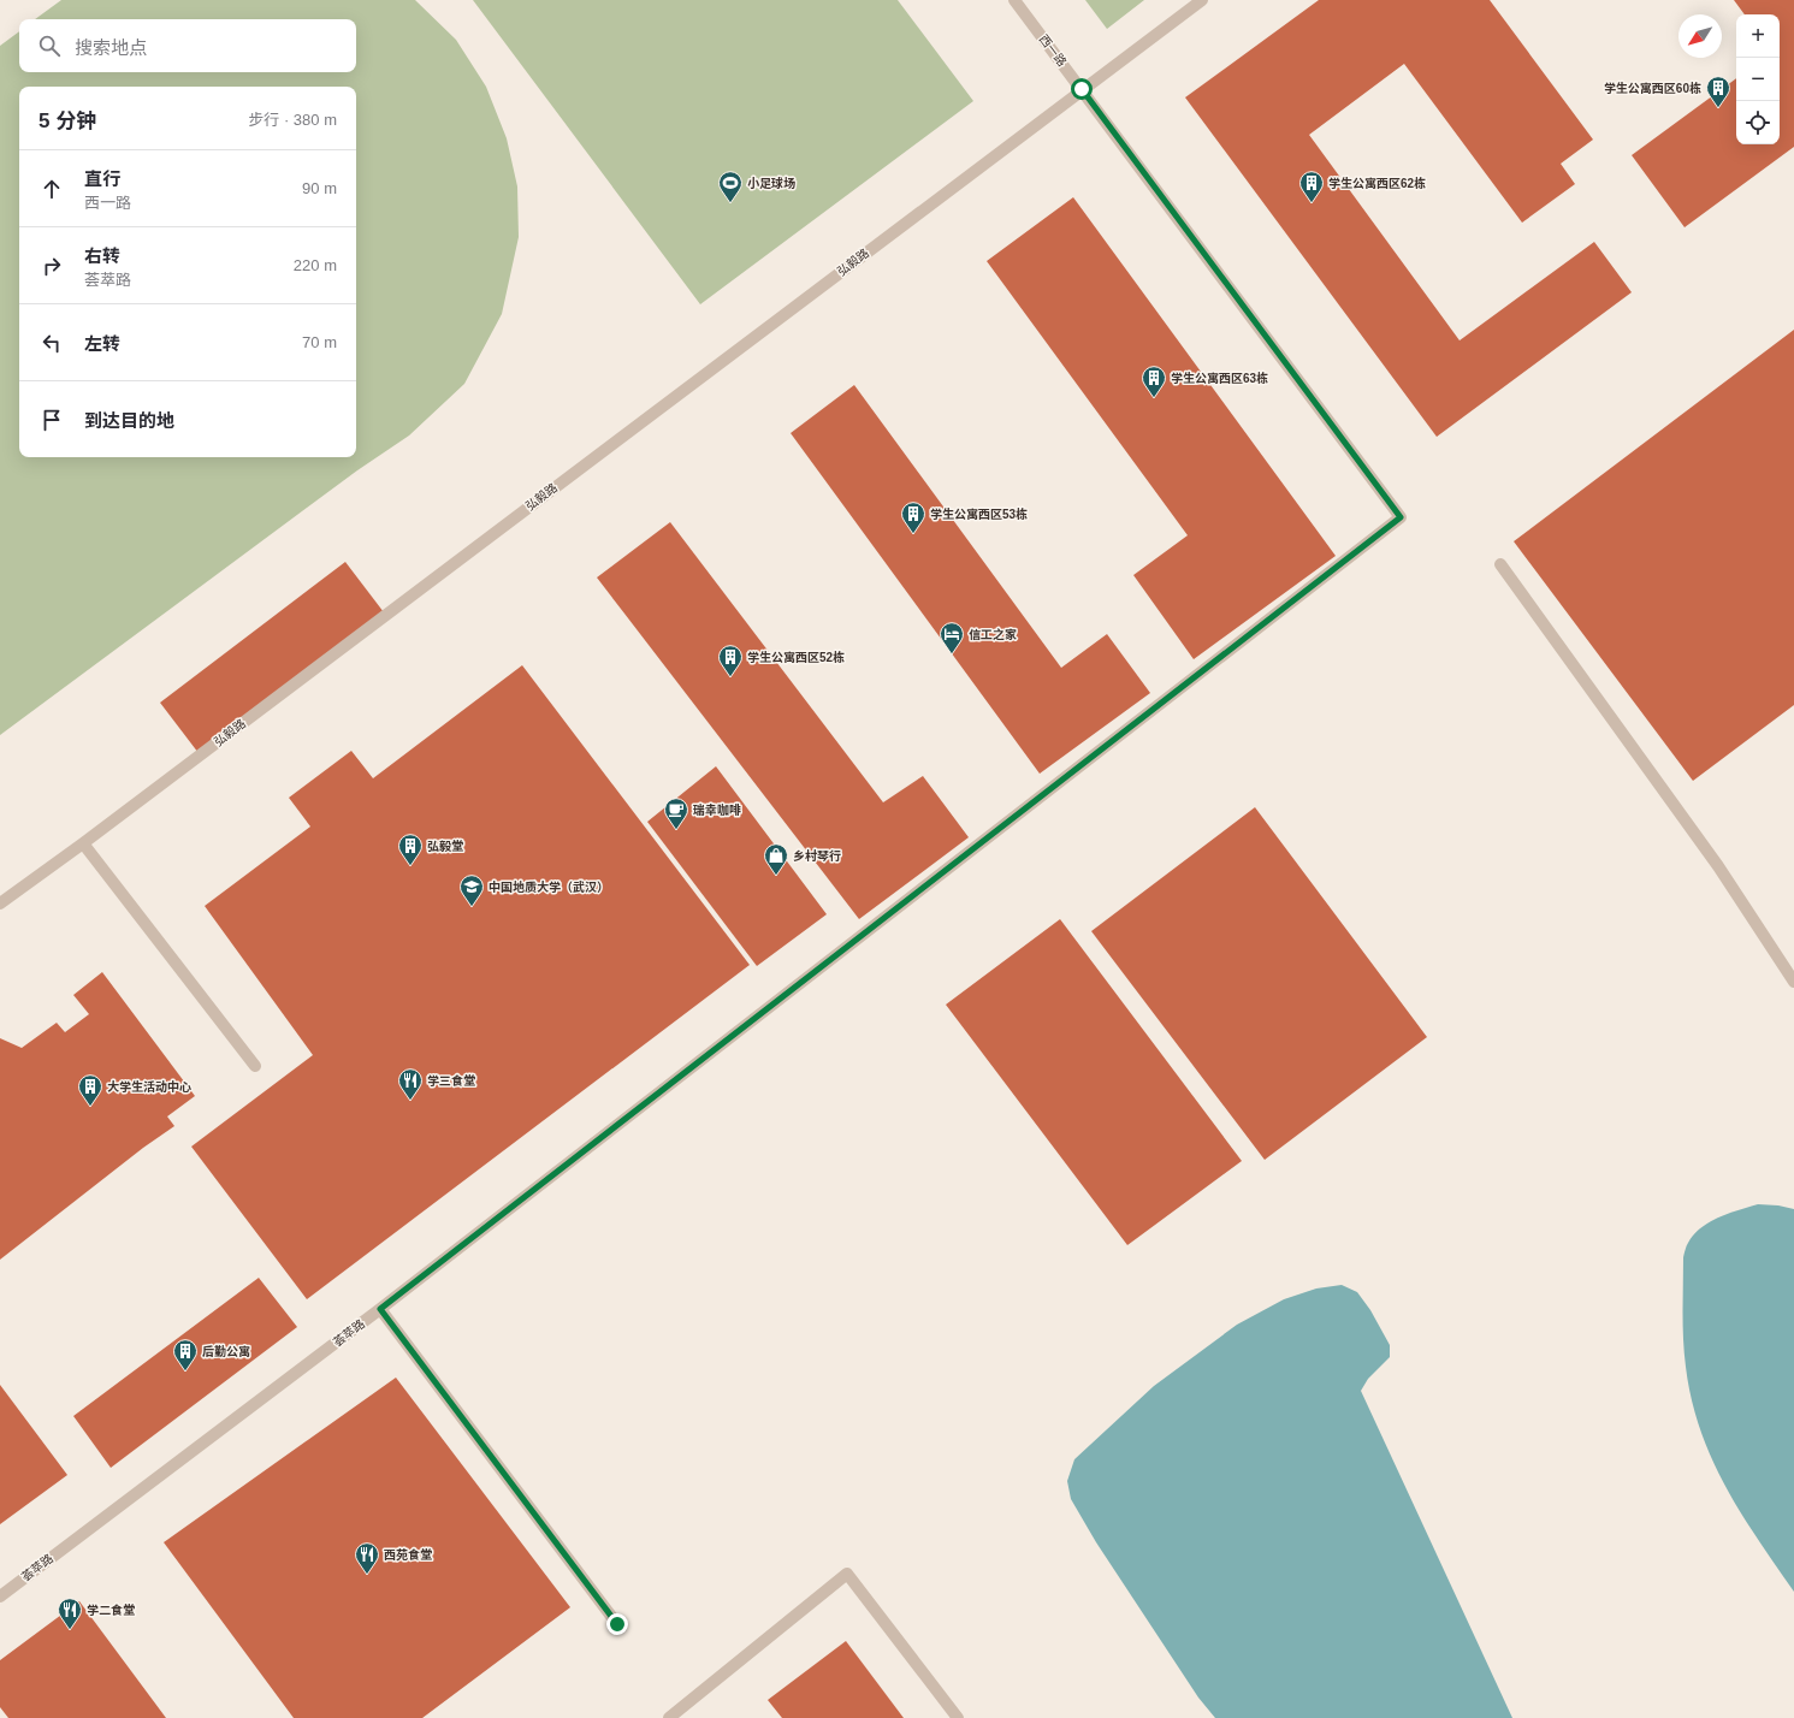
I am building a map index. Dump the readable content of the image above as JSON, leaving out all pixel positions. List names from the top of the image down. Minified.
{"streets":{"street":["西一路","弘毅路","荟萃路"]},"crossings":[["西一路","弘毅路"],["西一路","荟萃路"]],"places":{"building":["学生公寓西区60栋","学生公寓西区62栋","学生公寓西区63栋","学生公寓西区53栋","学生公寓西区52栋","弘毅堂","大学生活动中心","后勤公寓"],"sports":["小足球场"],"hotel":["信工之家"],"cafe":["瑞幸咖啡"],"shop":["乡村琴行"],"school or university":["中国地质大学（武汉）"],"restaurant":["学三食堂","西苑食堂","学二食堂"]},"north":"bottom left","page":{"map_buttons":["+","−"],"search":"搜索地点","heading":["5 分钟","步行 · 380 m"],"list":[["直行","西一路","90 m"],["右转","荟萃路","220 m"],["左转","70 m"],"到达目的地"]}}
